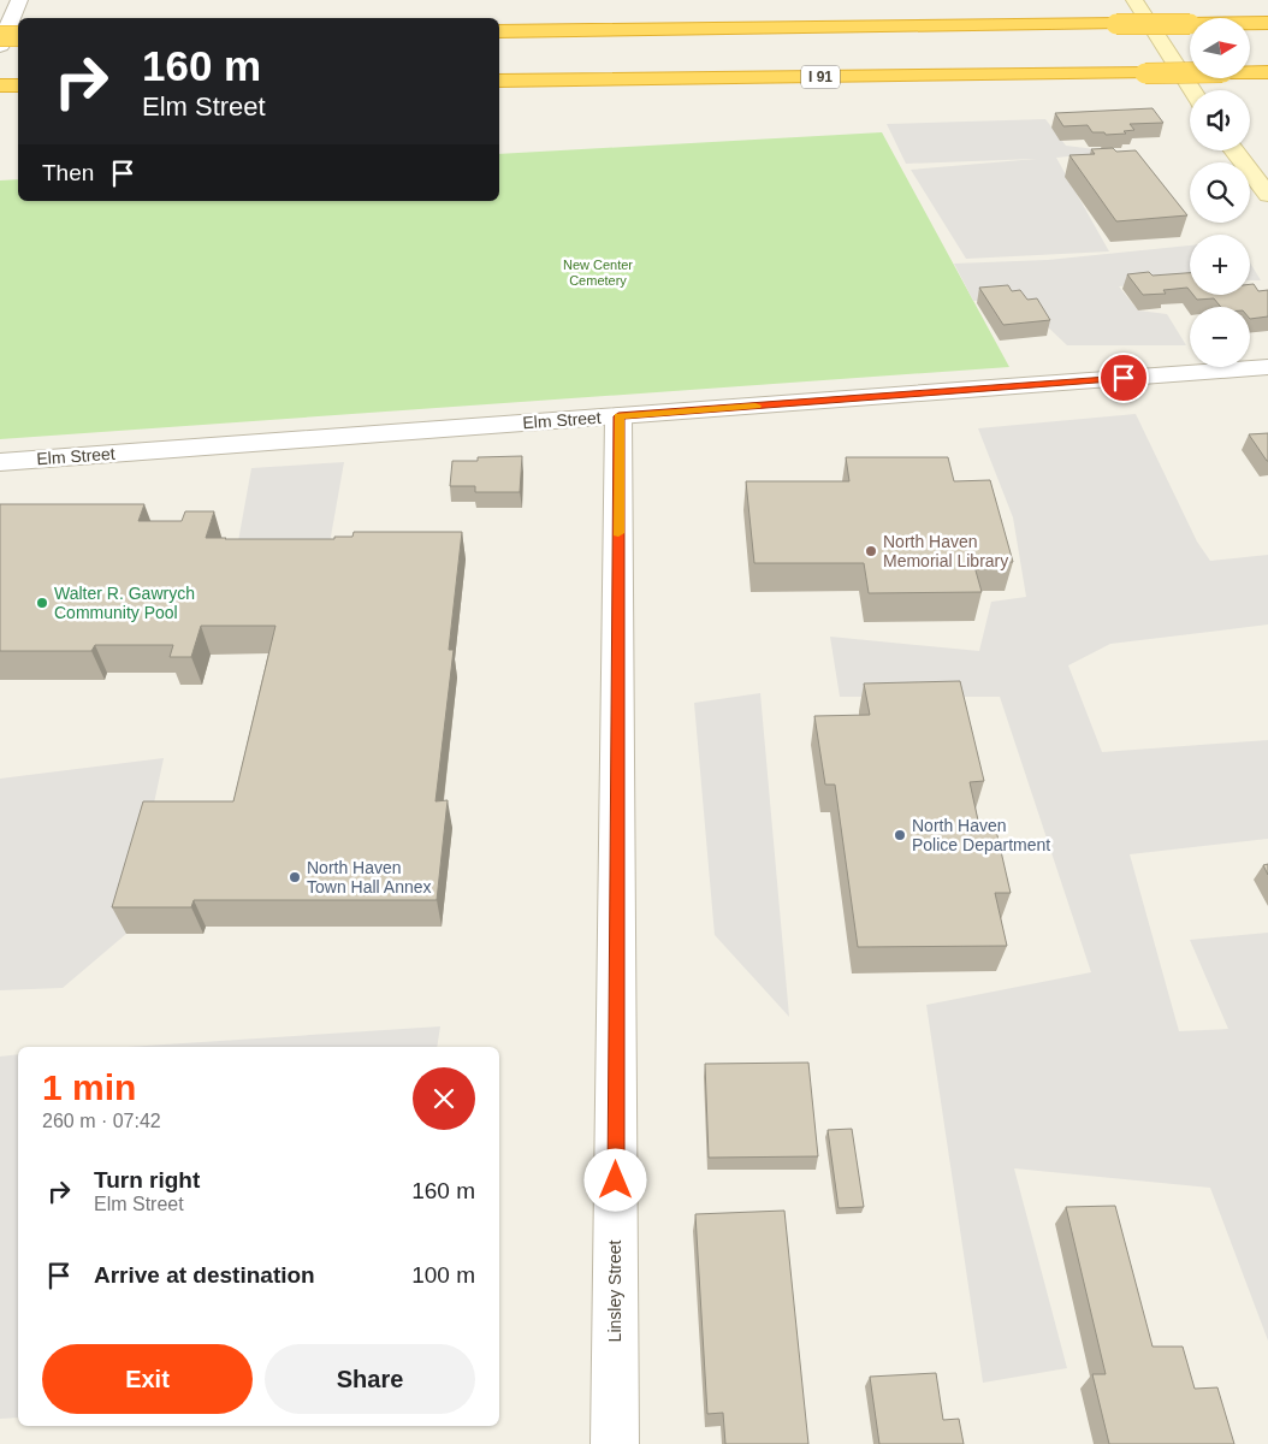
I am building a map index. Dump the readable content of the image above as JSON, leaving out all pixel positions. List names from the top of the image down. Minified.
{"streets":{"highway":["I 91"],"street":["Elm Street","Linsley Street"]},"crossings":[["Elm Street","Linsley Street"]],"parks":["New Center Cemetery"],"places":["North Haven Memorial Library","Walter R. Gawrych Community Pool","North Haven Police Department","North Haven Town Hall Annex"],"north":"right","page":{"map_buttons":["+","−"],"turn":["160 m","Elm Street"],"then":"Then","heading":["1 min","260 m · 07:42"],"list":[{"name":"Turn right","note":"Elm Street","value":"160 m"},{"name":"Arrive at destination","value":"100 m"}],"buttons":["Exit","Share"]}}
